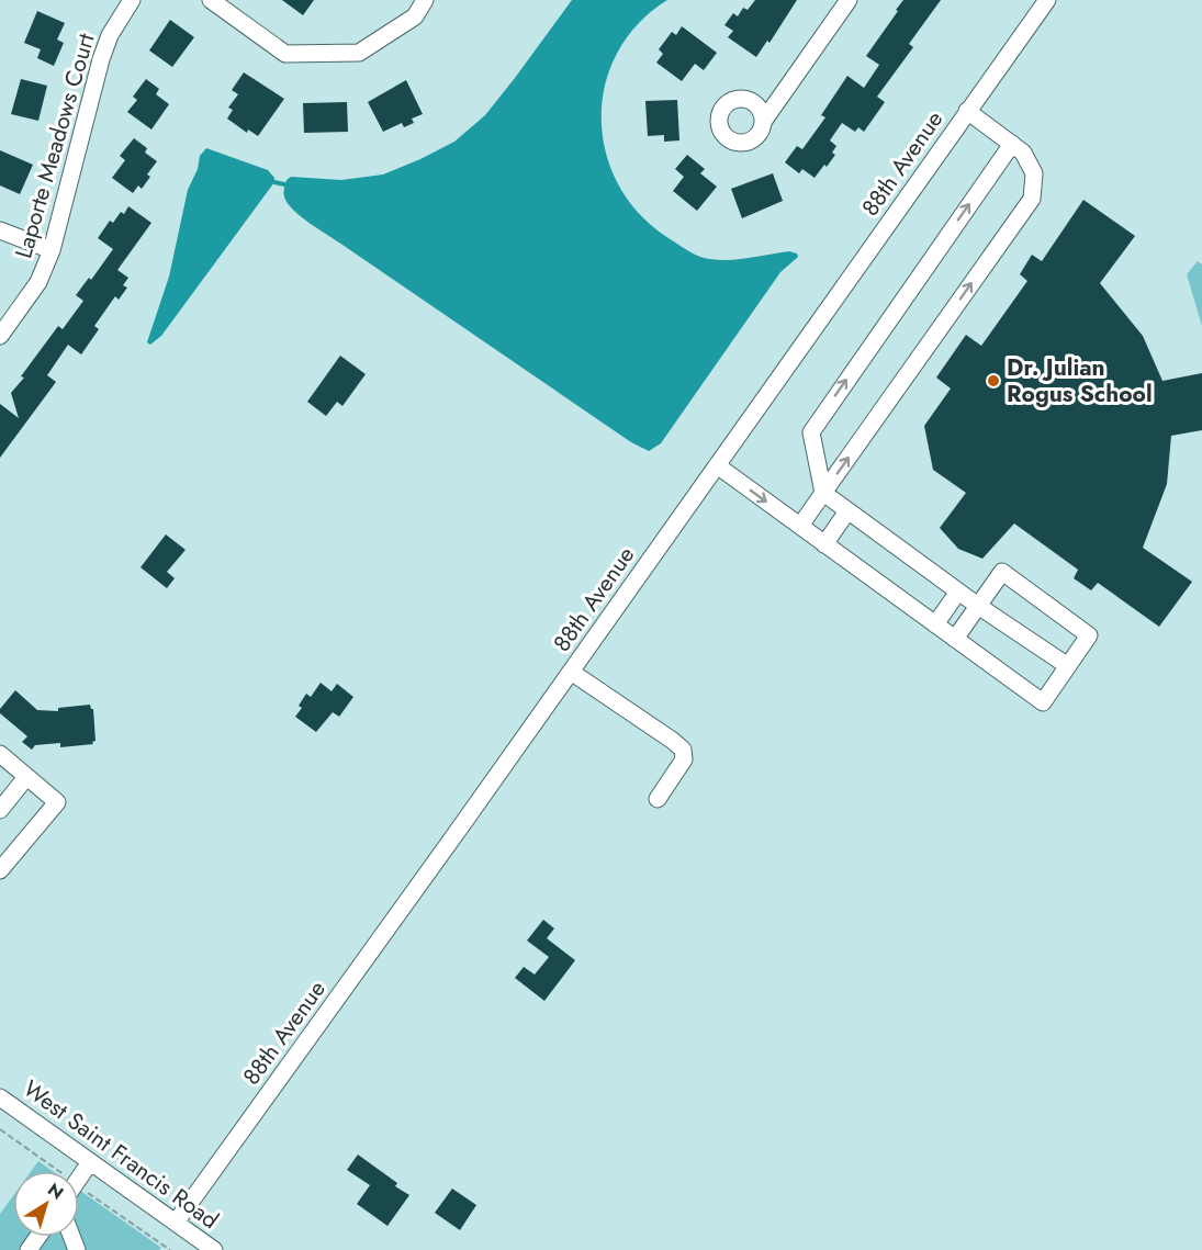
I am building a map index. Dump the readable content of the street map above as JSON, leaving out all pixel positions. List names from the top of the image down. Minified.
{"streets":{"street":["Laporte Meadows Court","88th Avenue","West Saint Francis Road"]},"crossings":[["88th Avenue","West Saint Francis Road"]],"places":["Dr. Julian Rogus School"],"north":"top right"}
